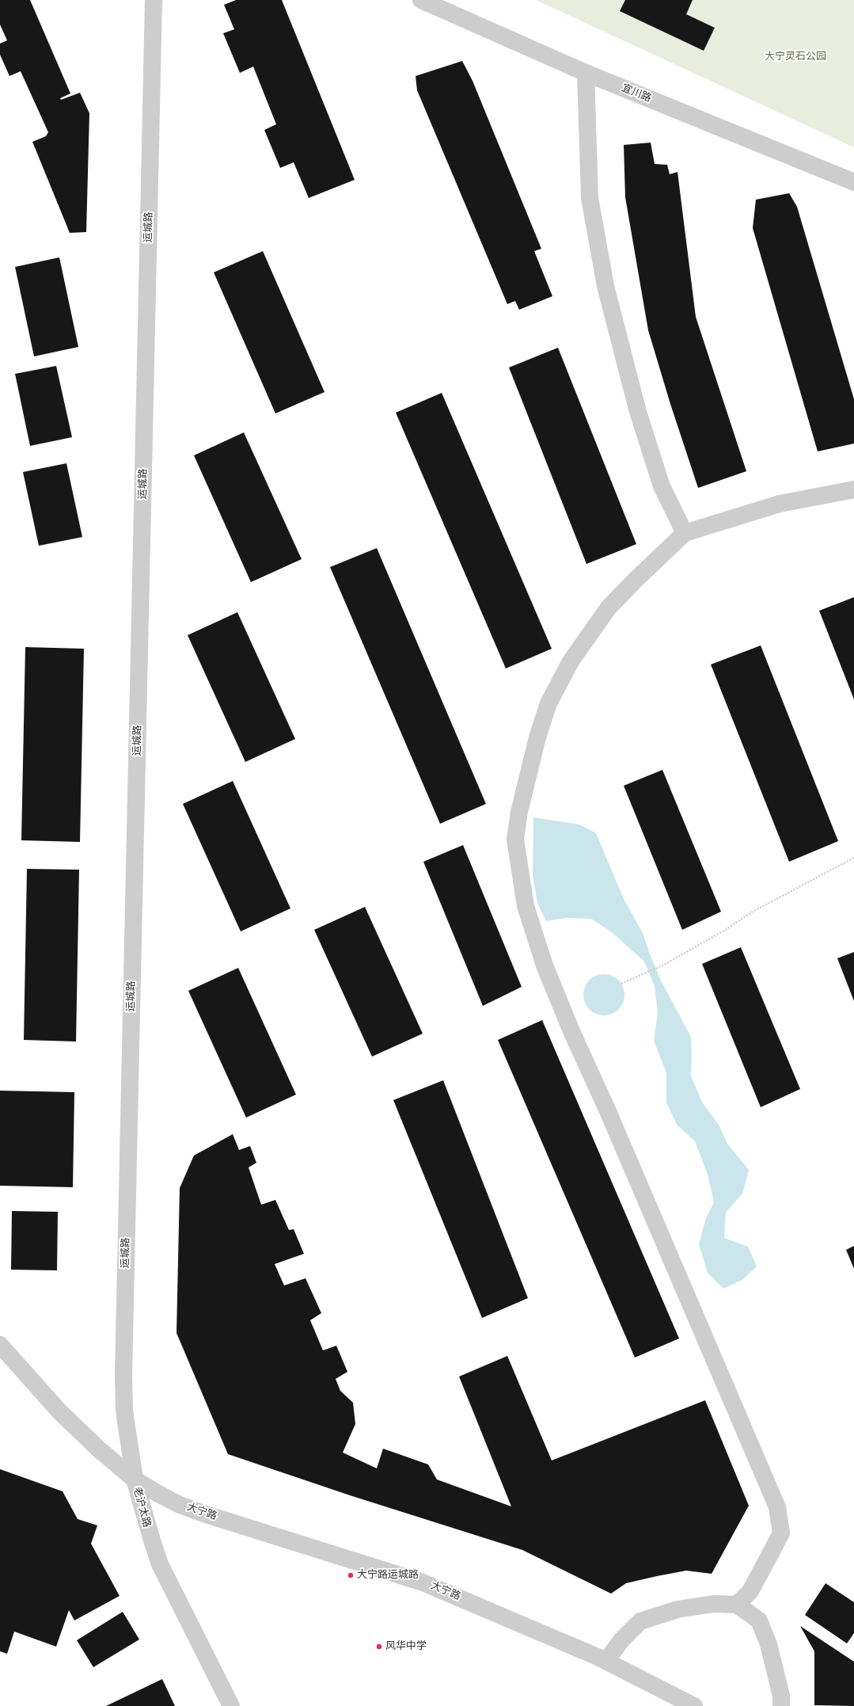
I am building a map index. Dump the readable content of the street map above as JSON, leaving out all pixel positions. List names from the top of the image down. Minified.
{"streets":{"street":["宜川路","运城路","老沪太路","大宁路"]},"crossings":[["运城路","老沪太路"],["运城路","大宁路"],["老沪太路","大宁路"]],"parks":["大宁灵石公园"],"places":["大宁路运城路","风华中学"]}
